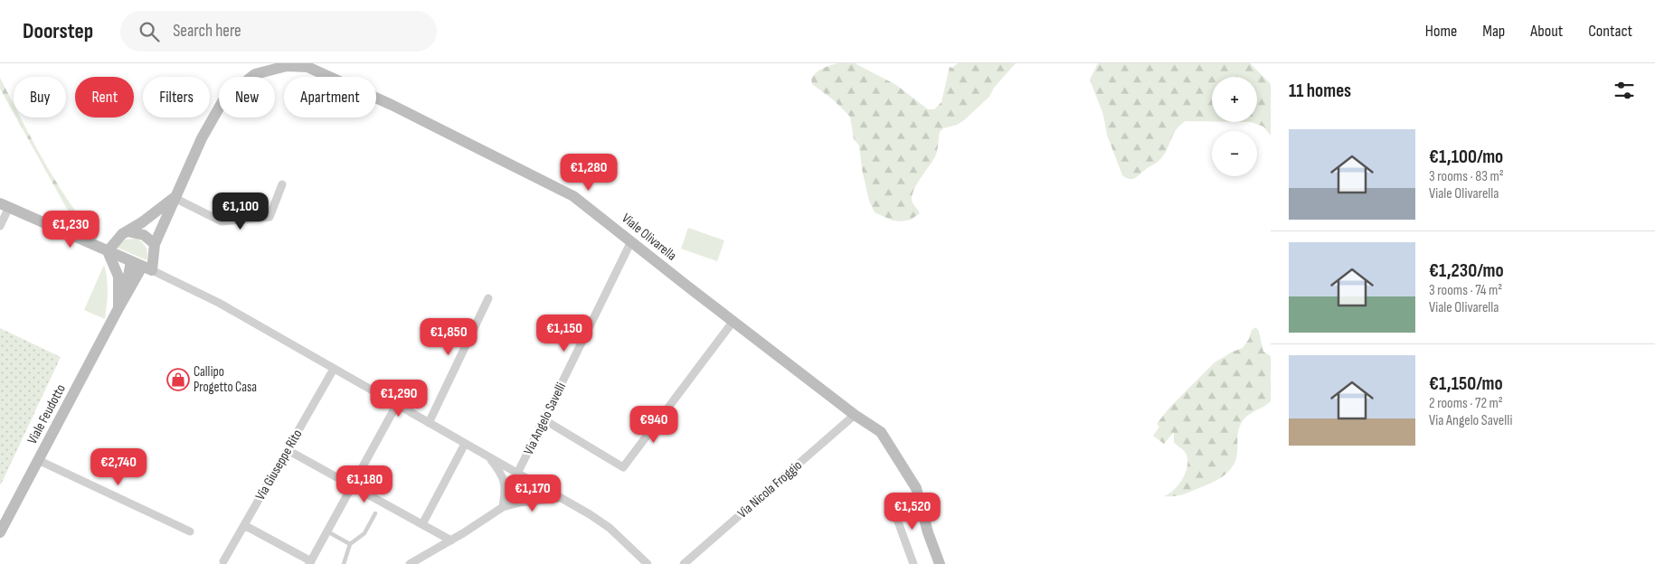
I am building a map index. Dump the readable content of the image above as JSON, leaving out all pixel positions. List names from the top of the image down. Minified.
{"streets":{"street":["Viale Olivarella","Viale Feudotto","Via Angelo Savelli","Via Giuseppe Rito","Via Nicola Froggio"]},"crossings":[["Viale Olivarella","Viale Feudotto"],["Viale Olivarella","Via Angelo Savelli"],["Viale Olivarella","Via Nicola Froggio"]],"places":{"shop":["Callipo Progetto Casa"]},"page":{"header":"Doorstep","search":"Search here","nav":["Home","Map","About","Contact"],"heading":"11 homes","map_buttons":["+","−"],"chip":["Buy","Rent","Filters","New","Apartment"],"list":[{"name":"€1,100/mo","note":"3 rooms · 83 m² · Viale Olivarella"},{"name":"€1,230/mo","note":"3 rooms · 74 m² · Viale Olivarella"},{"name":"€1,150/mo","note":"2 rooms · 72 m² · Via Angelo Savelli"}],"price":["€1,280","€1,100","€1,230","€1,150","€1,850","€1,290","€940","€2,740","€1,180","€1,170","€1,520"]}}
